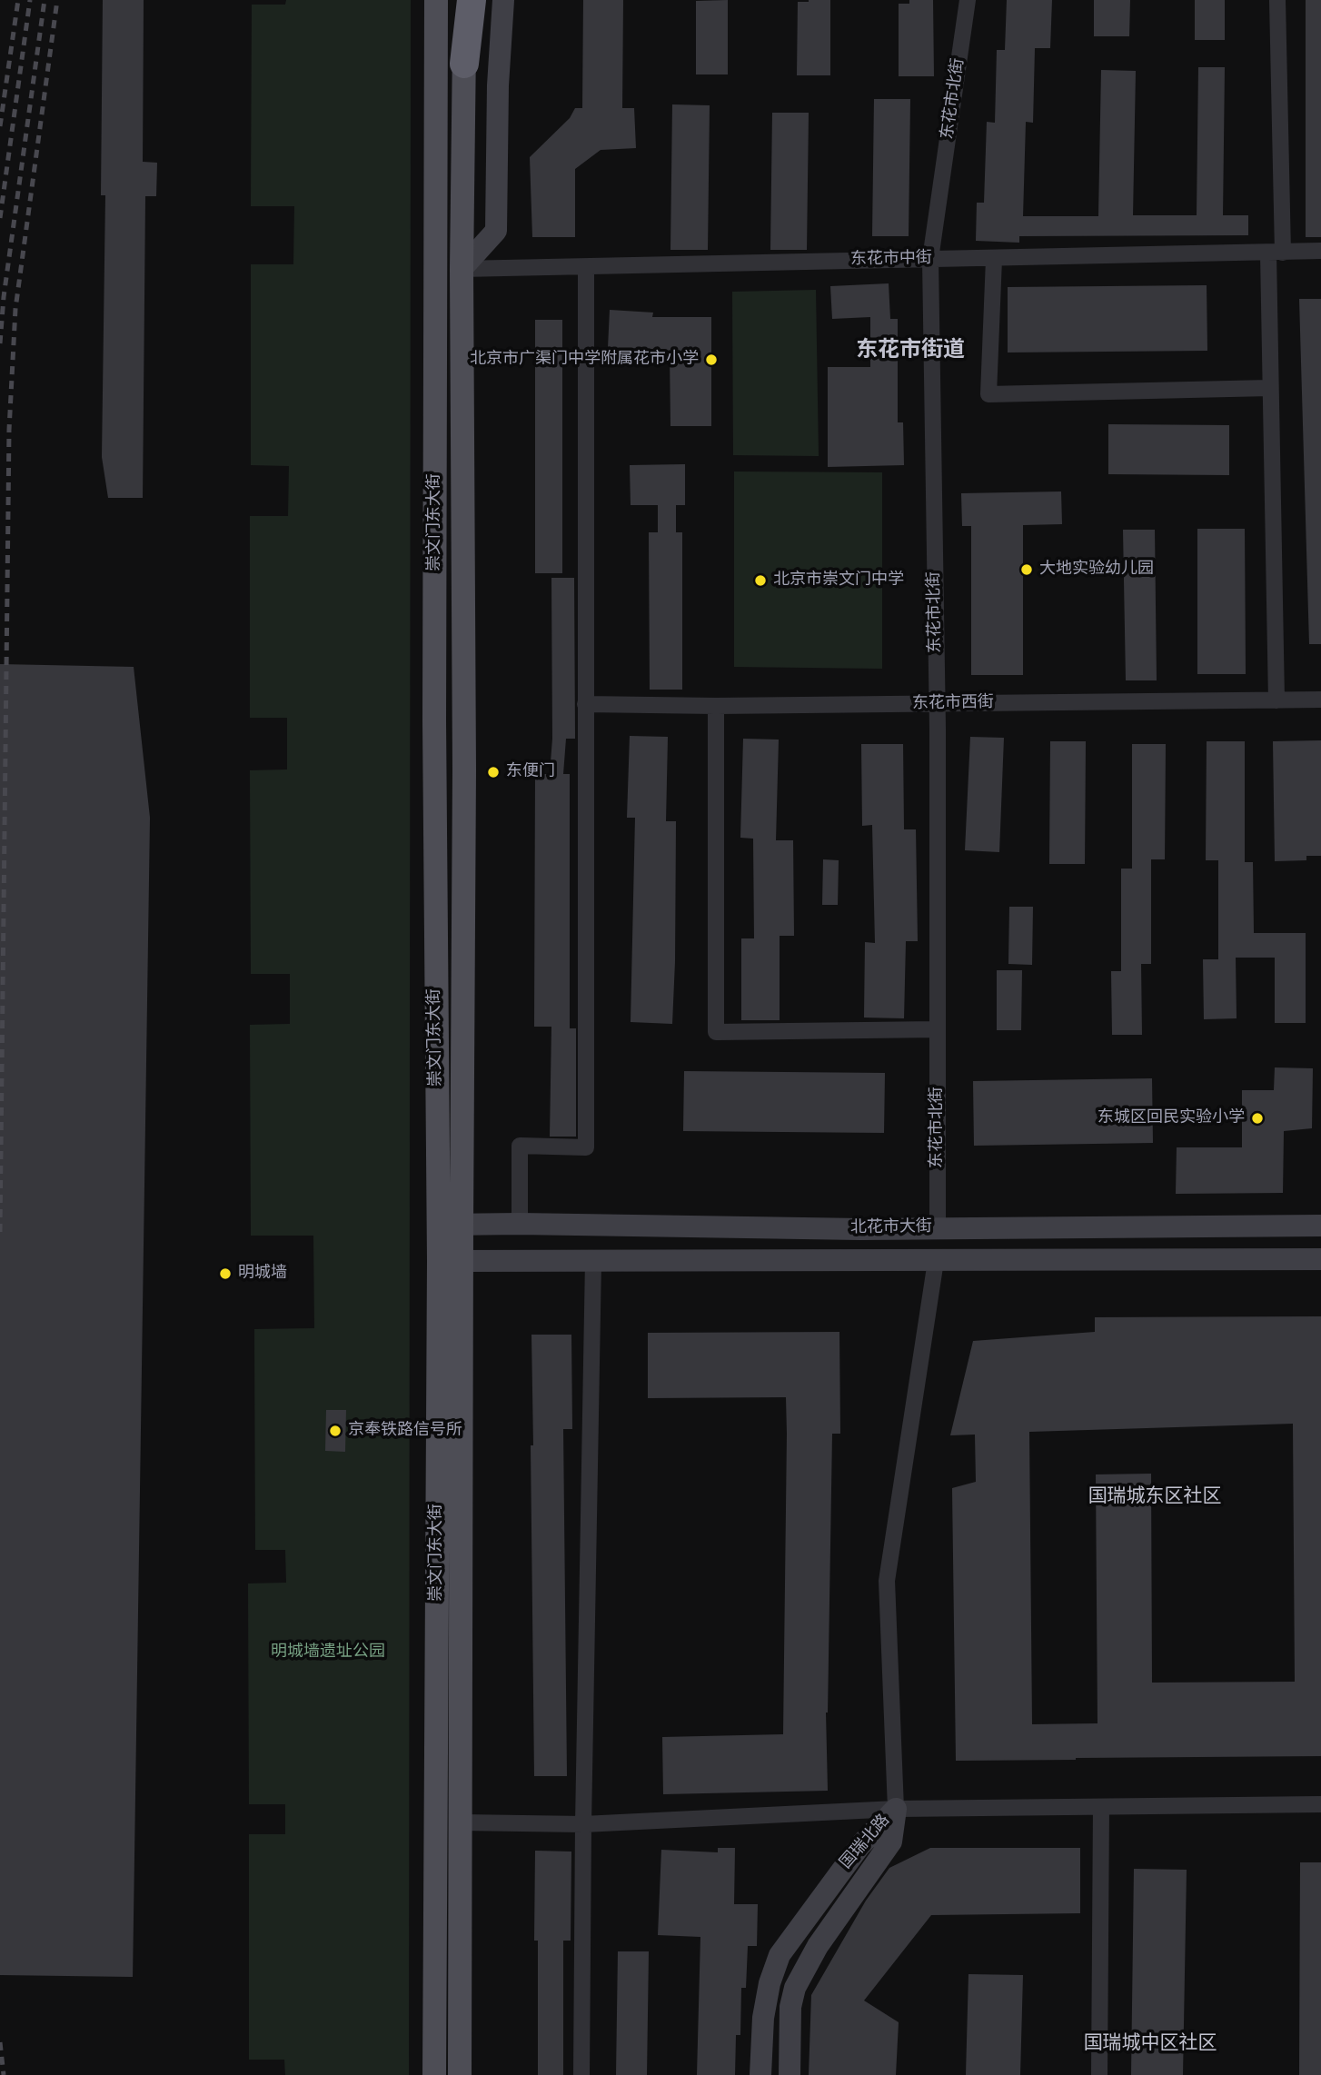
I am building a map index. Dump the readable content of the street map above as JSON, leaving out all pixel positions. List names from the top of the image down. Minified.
{"streets":{"main road":["崇文门东大街","北花市大街","国瑞北路"],"street":["东花市北街","东花市中街","东花市西街"]},"crossings":[["东花市北街","东花市中街"],["东花市北街","东花市西街"],["东花市北街","北花市大街"],["东花市中街","崇文门东大街"],["崇文门东大街","北花市大街"]],"districts":["东花市街道","国瑞城东区社区","国瑞城中区社区"],"parks":["明城墙遗址公园"],"places":["北京市广渠门中学附属花市小学","大地实验幼儿园","北京市崇文门中学","东便门","东城区回民实验小学","明城墙","京奉铁路信号所"]}
